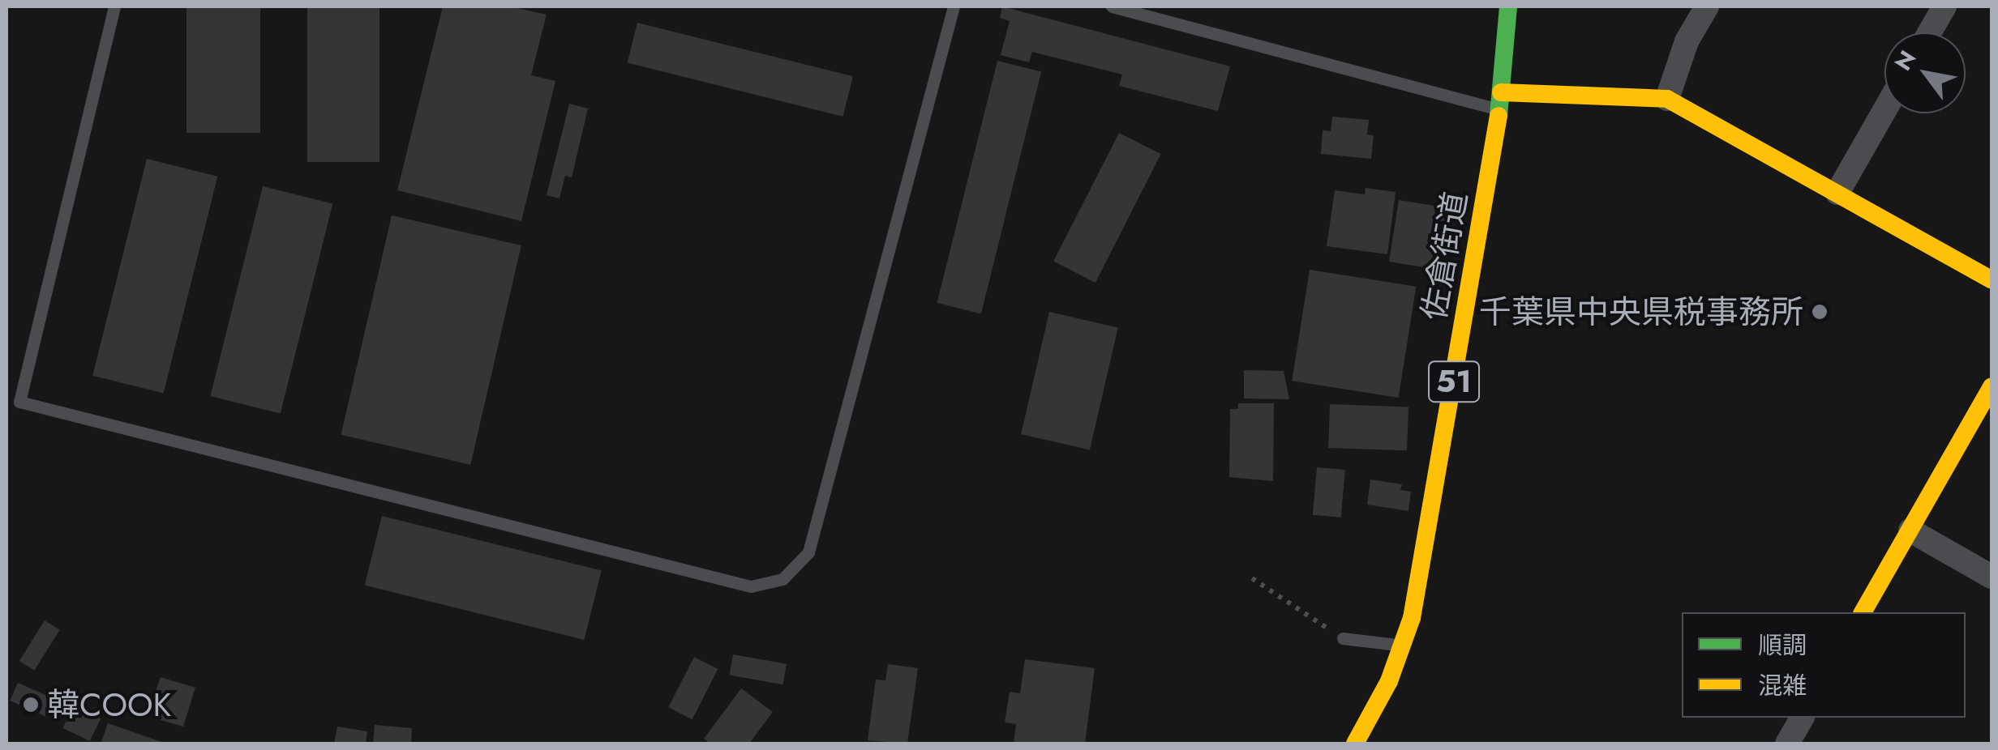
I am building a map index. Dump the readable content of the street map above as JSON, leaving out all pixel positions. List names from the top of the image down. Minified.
{"streets":{"main road":["佐倉街道","51"]},"places":["千葉県中央県税事務所","韓COOK"],"legend":["順調","混雑"],"north":"top left"}
